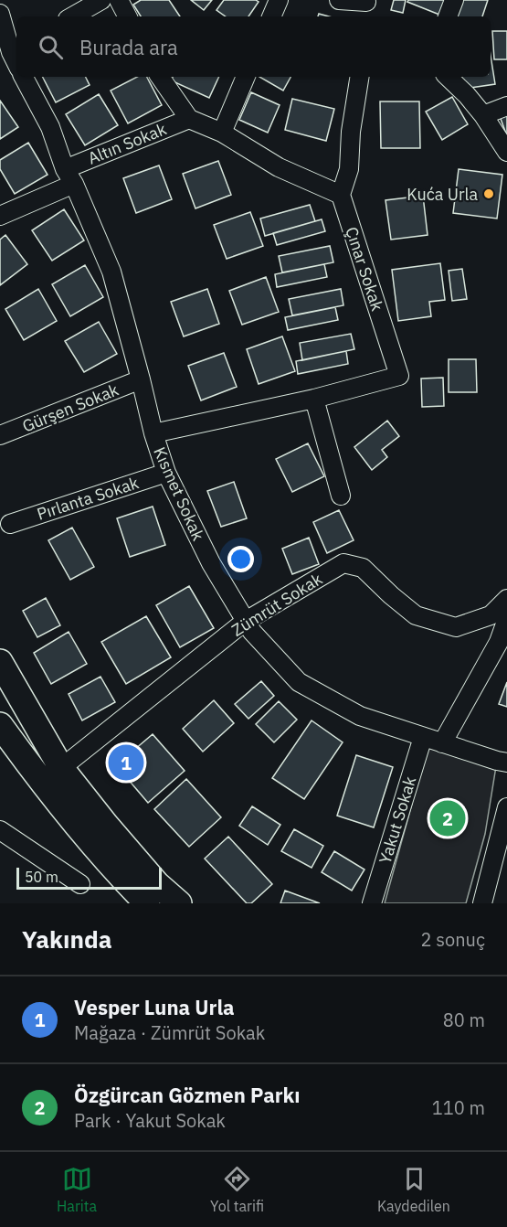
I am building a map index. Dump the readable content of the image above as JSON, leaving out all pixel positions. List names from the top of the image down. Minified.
{"streets":{"street":["Altın Sokak","Çınar Sokak","Gürşen Sokak","Kısmet Sokak","Pırlanta Sokak","Zümrüt Sokak","Yakut Sokak"]},"crossings":[["Altın Sokak","Kısmet Sokak"],["Gürşen Sokak","Kısmet Sokak"],["Kısmet Sokak","Pırlanta Sokak"],["Kısmet Sokak","Zümrüt Sokak"],["Kısmet Sokak","Yakut Sokak"]],"places":["Kuća Urla"],"scale_bar":"50 m","page":{"search":"Burada ara","pins":["1","2"],"scale":"50 m","heading":["Yakında","2 sonuç"],"list":[{"mark":"1","name":"Vesper Luna Urla","note":"Mağaza · Zümrüt Sokak","value":"80 m"},{"mark":"2","name":"Özgürcan Gözmen Parkı","note":"Park · Yakut Sokak","value":"110 m"}],"nav":["Harita","Yol tarifi","Kaydedilen"]}}
